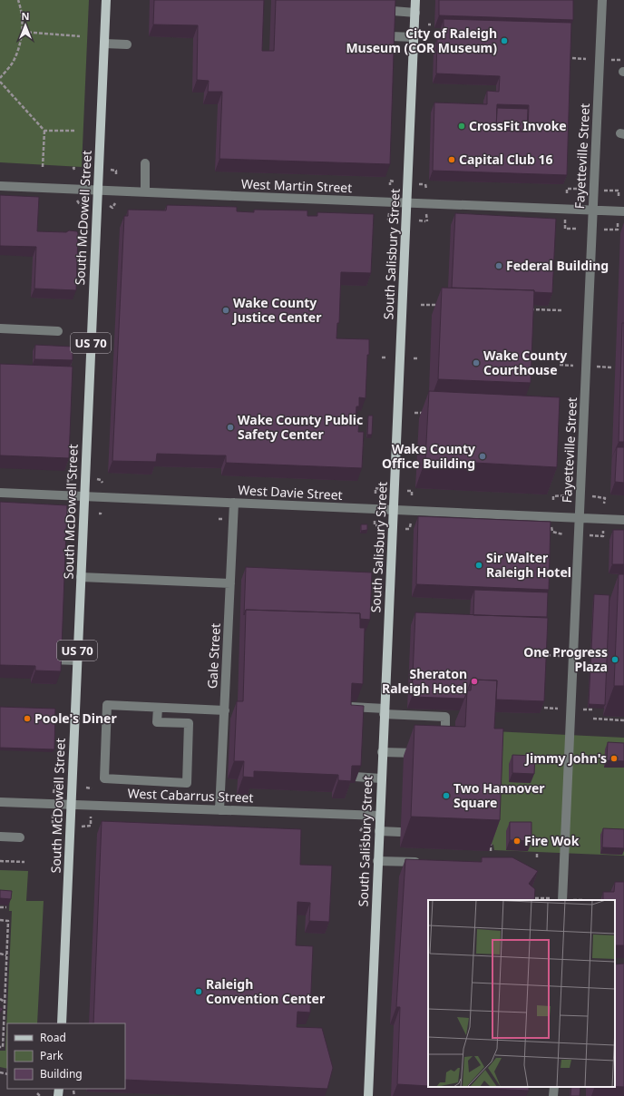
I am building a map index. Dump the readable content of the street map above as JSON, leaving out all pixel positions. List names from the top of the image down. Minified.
{"streets":{"main road":["South McDowell Street","South Salisbury Street","US 70"],"street":["Fayetteville Street","West Martin Street","West Davie Street","Gale Street","West Cabarrus Street"]},"crossings":[["Fayetteville Street","West Martin Street"],["Fayetteville Street","West Davie Street"],["West Martin Street","South McDowell Street"],["West Martin Street","South Salisbury Street"],["South McDowell Street","West Davie Street"],["South McDowell Street","West Cabarrus Street"],["South Salisbury Street","West Davie Street"],["South Salisbury Street","West Cabarrus Street"],["West Davie Street","Gale Street"],["Gale Street","West Cabarrus Street"]],"places":["City of Raleigh Museum (COR Museum)","CrossFit Invoke","Capital Club 16","Federal Building","Wake County Justice Center","Wake County Courthouse","Wake County Public Safety Center","Wake County Office Building","Sir Walter Raleigh Hotel","One Progress Plaza","Sheraton Raleigh Hotel","Poole's Diner","Jimmy John's","Two Hannover Square","Fire Wok","Raleigh Convention Center"],"legend":["Road","Park","Building"],"north":"top"}
